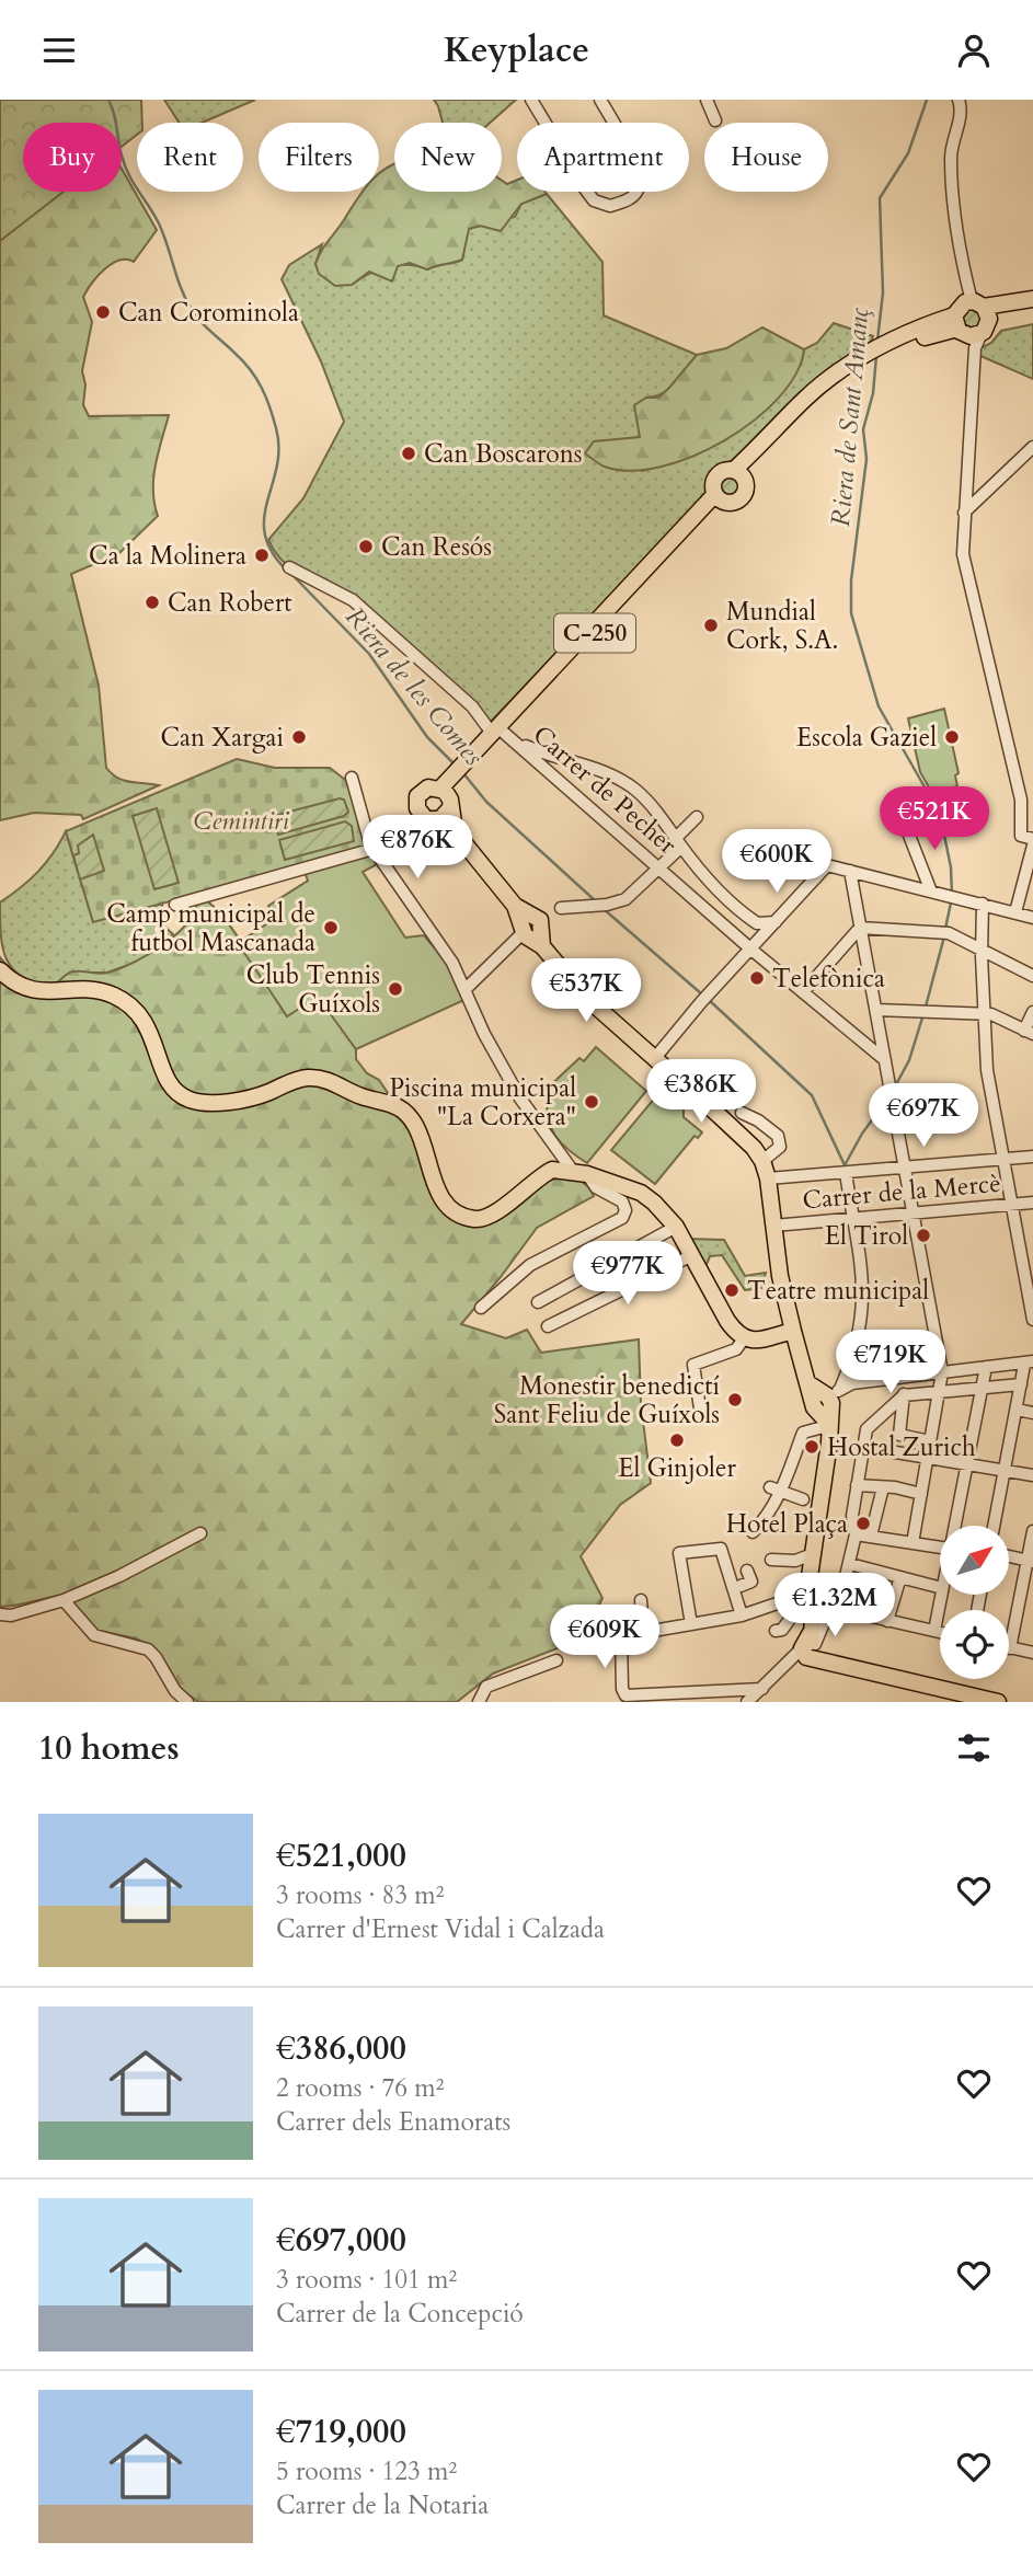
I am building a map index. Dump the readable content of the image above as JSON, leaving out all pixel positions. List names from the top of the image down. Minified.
{"streets":{"main road":["C-250"],"street":["Carrer de Pecher","Carrer de la Mercè"]},"crossings":[["C-250","Carrer de Pecher"]],"water":["Riera de Sant Amanç","Riera de les Comes"],"parks":["Cemintiri"],"places":["Can Corominola","Can Boscarons","Can Resós","Ca la Molinera","Can Robert","Mundial Cork, S.A.","Can Xargai","Escola Gaziel","Camp municipal de futbol Mascanada","Telefònica","Club Tennis Guíxols","Piscina municipal \"La Corxera\"","El Tirol","Teatre municipal","Monestir benedictí Sant Feliu de Guíxols","El Ginjoler","Hostal Zurich","Hotel Plaça"],"north":"top right","page":{"header":"Keyplace","chip":["Buy","Rent","Filters","New","Apartment","House"],"price":["€521K","€876K","€600K","€537K","€386K","€697K","€977K","€719K","€1.32M","€609K"],"heading":"10 homes","list":[{"name":"€521,000","note":"3 rooms · 83 m² · Carrer d'Ernest Vidal i Calzada"},{"name":"€386,000","note":"2 rooms · 76 m² · Carrer dels Enamorats"},{"name":"€697,000","note":"3 rooms · 101 m² · Carrer de la Concepció"},{"name":"€719,000","note":"5 rooms · 123 m² · Carrer de la Notaria"}]}}
